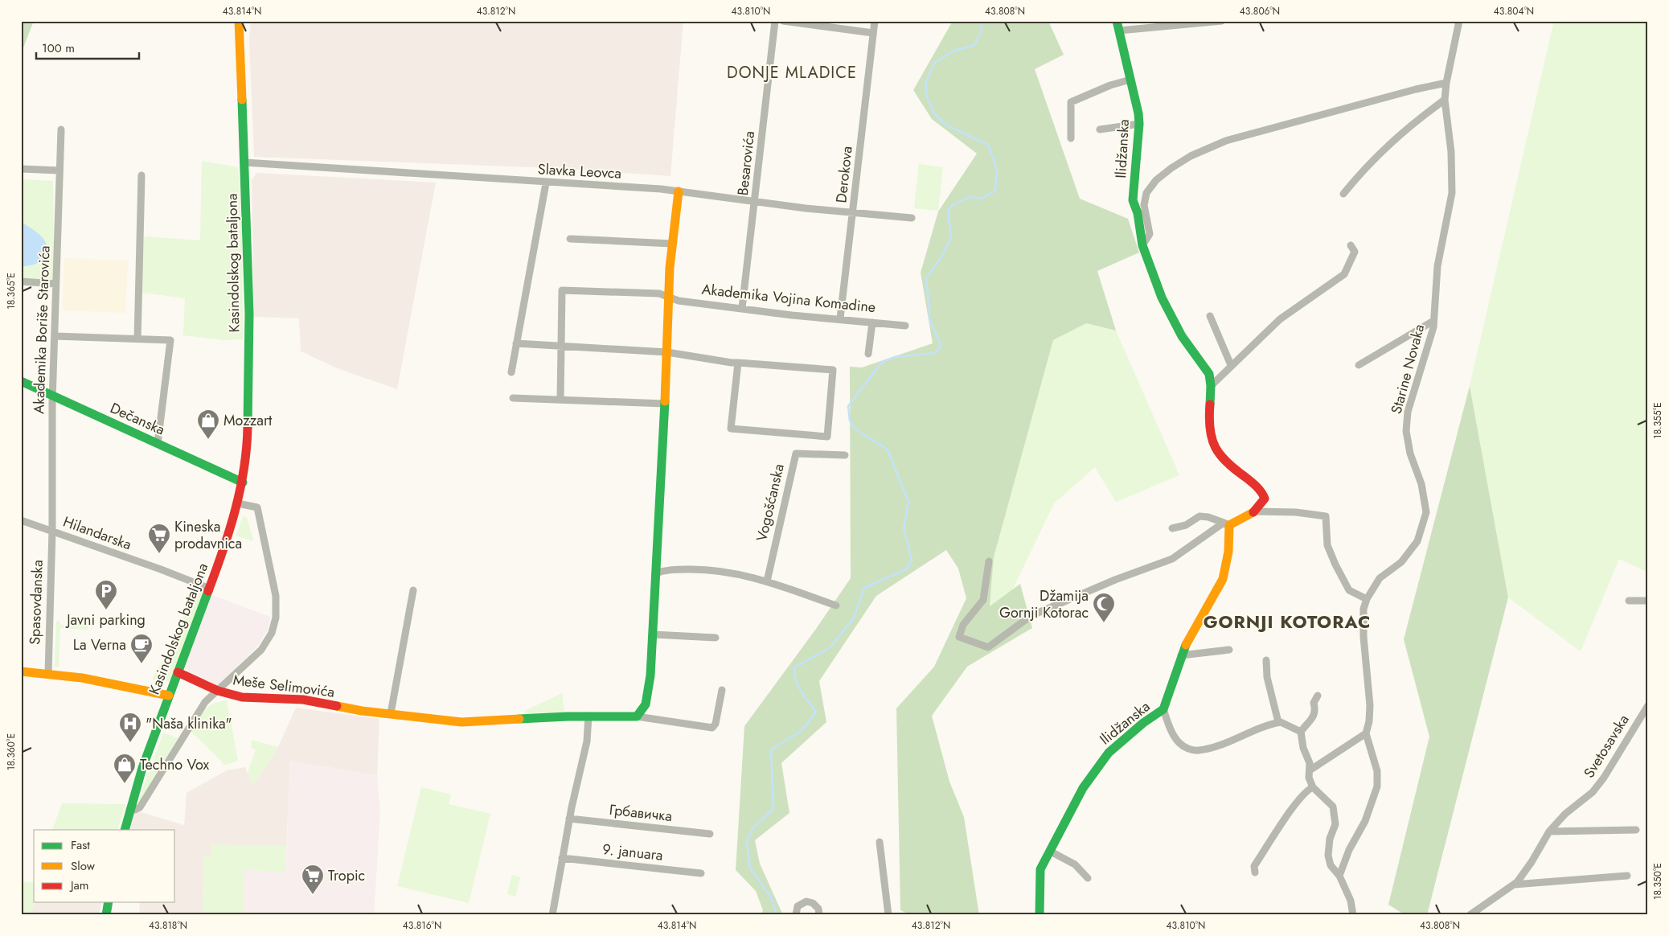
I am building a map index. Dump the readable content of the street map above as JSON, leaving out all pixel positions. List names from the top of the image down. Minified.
{"streets":{"street":["Ilidžanska","Besarovića","Slavka Leovca","Derokova","Kasindolskog bataljona","Akademika Vojina Komadine","Akademika Boriše Starovića","Starine Novaka","Dečanska","Vogošćanska","Hilandarska","Spasovdanska","Meše Selimovića","Svetosavska","Грбавичка","9. januara"]},"crossings":[["Besarovića","Slavka Leovca"],["Besarovića","Akademika Vojina Komadine"],["Slavka Leovca","Derokova"],["Slavka Leovca","Kasindolskog bataljona"],["Derokova","Akademika Vojina Komadine"],["Kasindolskog bataljona","Dečanska"],["Kasindolskog bataljona","Hilandarska"],["Kasindolskog bataljona","Meše Selimovića"],["Akademika Boriše Starovića","Dečanska"],["Akademika Boriše Starovića","Hilandarska"],["Akademika Boriše Starovića","Spasovdanska"],["Hilandarska","Spasovdanska"]],"districts":["DONJE MLADICE","GORNJI KOTORAC"],"places":{"shop":["Mozzart","Techno Vox"],"supermarket":["Kineska prodavnica","Tropic"],"parking":["Javni parking"],"mosque":["Džamija Gornji Kotorac"],"cafe":["La Verna"],"hospital":["\"Naša klinika\""]},"legend":["Fast","Slow","Jam"],"scale_bar":"100 m","coordinates":["43.814°N","43.812°N","43.810°N","43.808°N","43.806°N","43.804°N","18.365°E","18.355°E","18.360°E","18.350°E","43.818°N","43.816°N"]}
